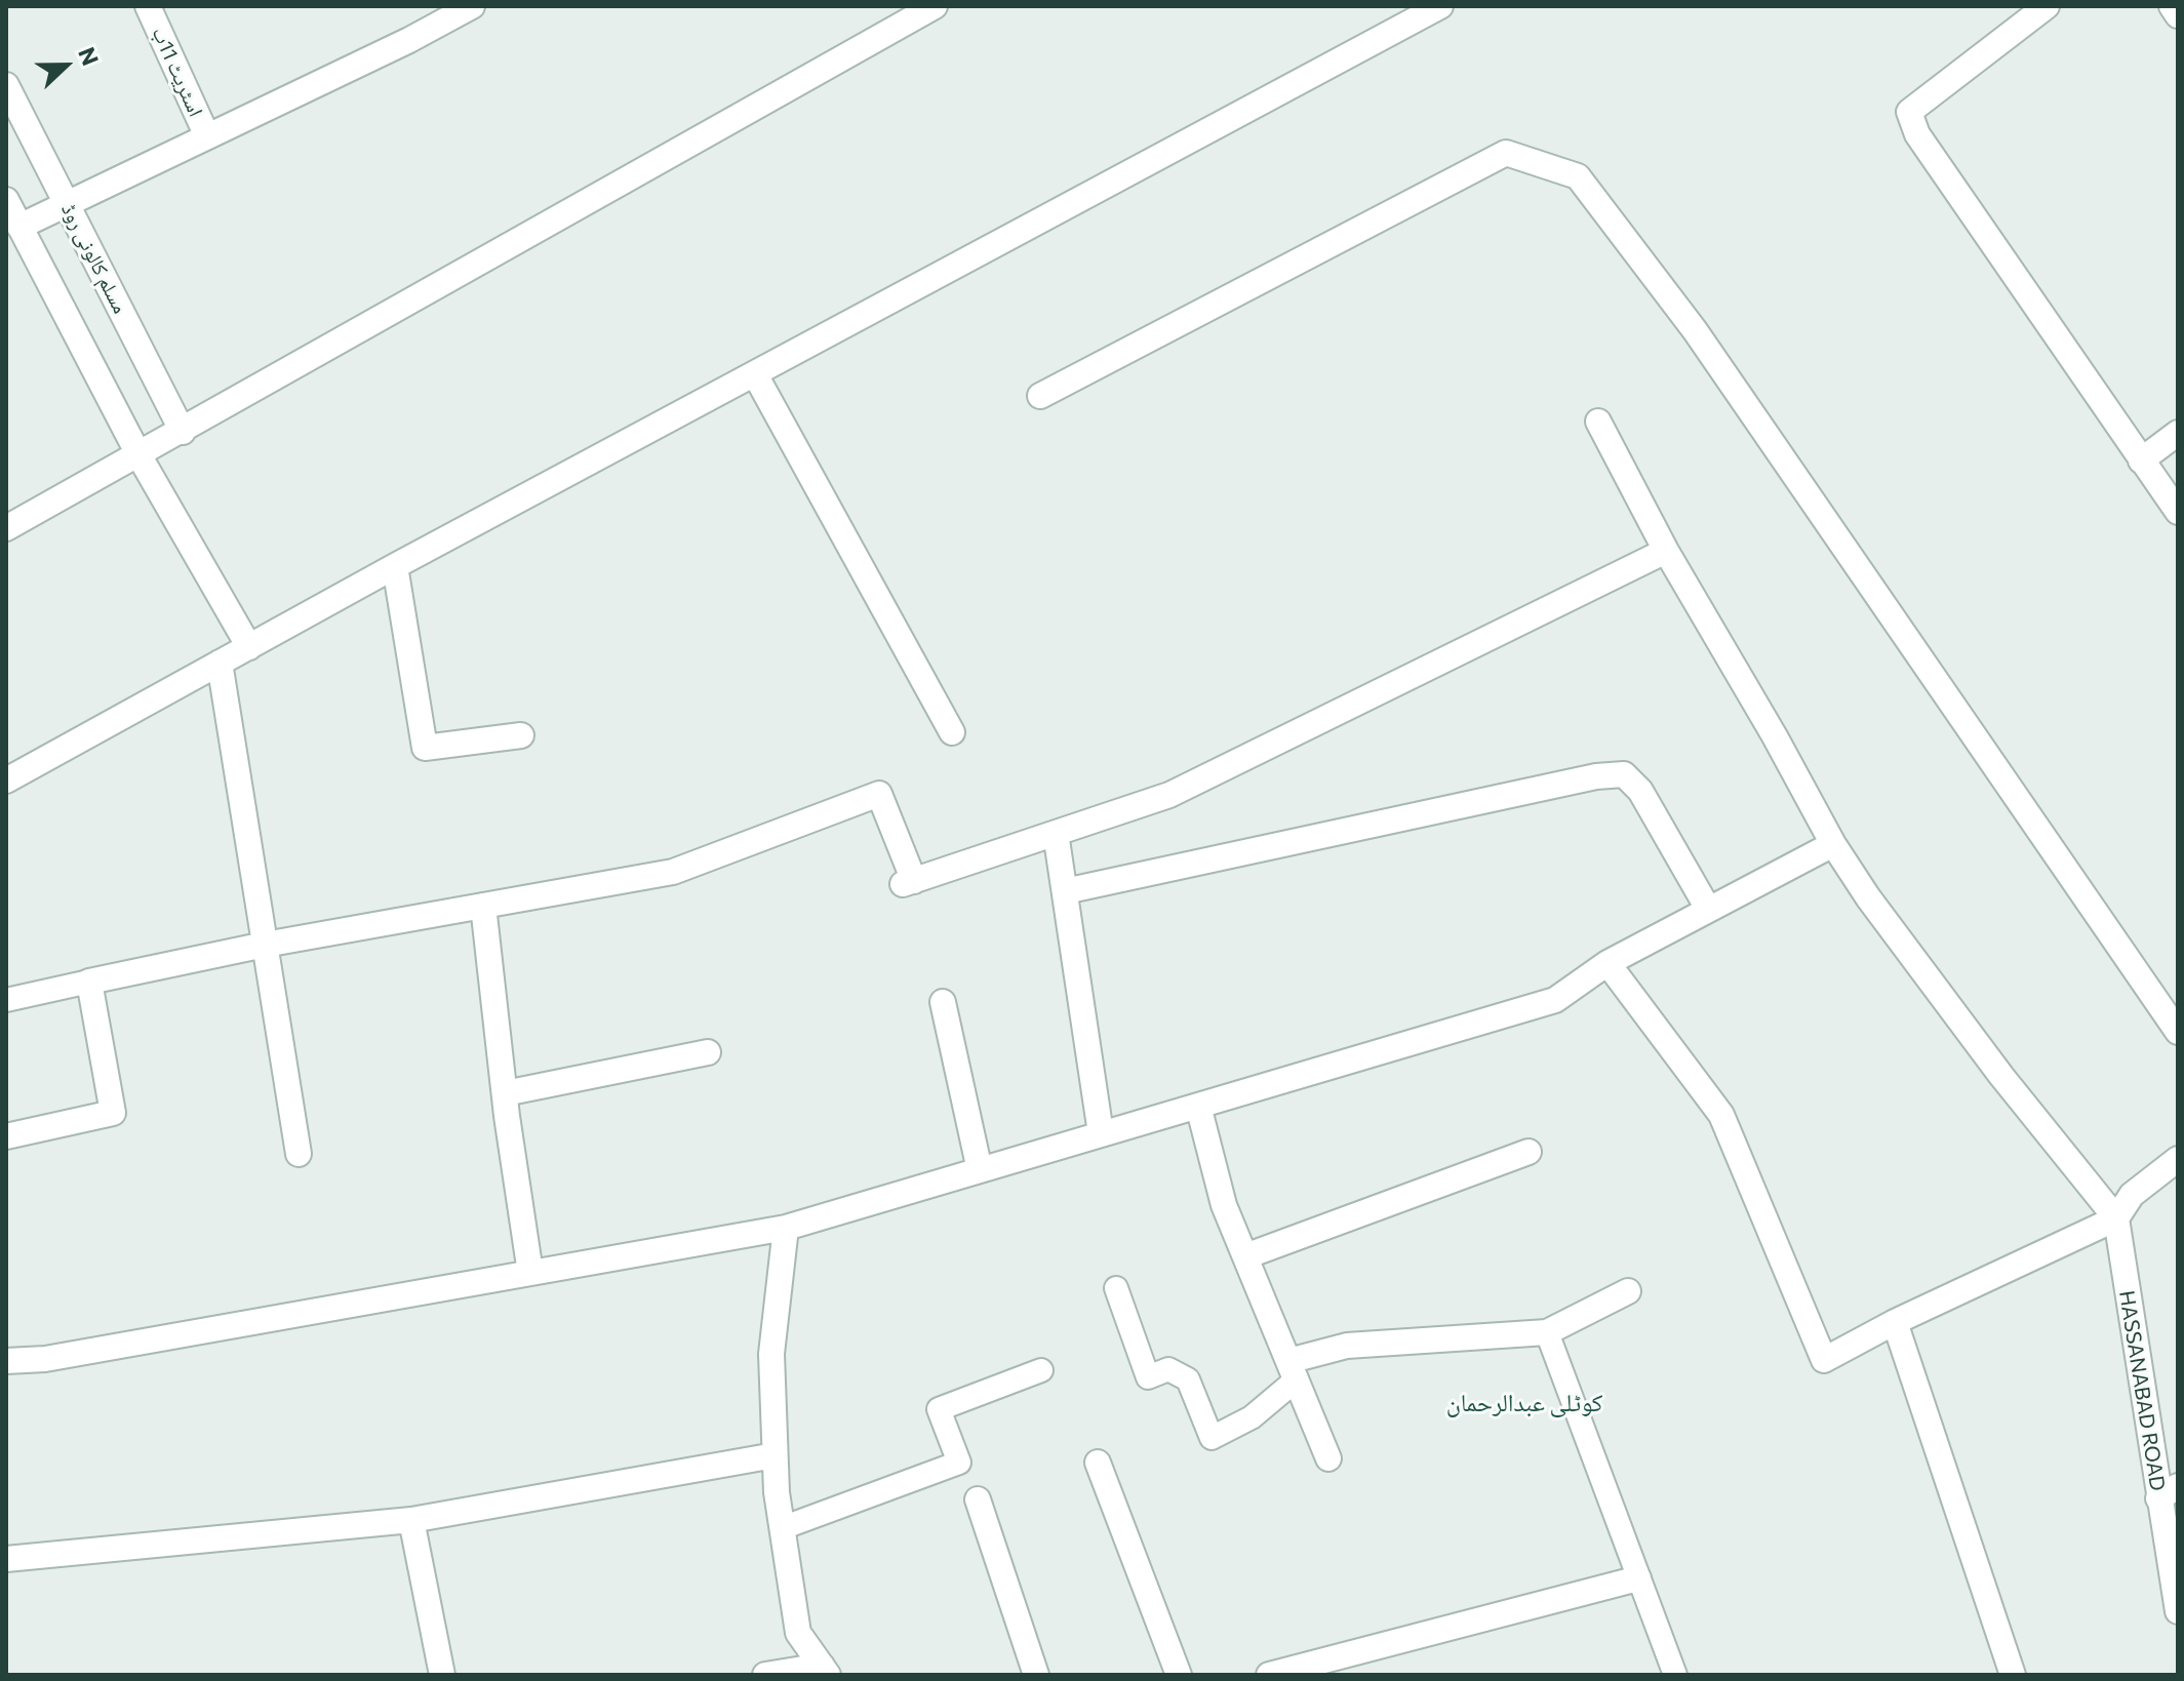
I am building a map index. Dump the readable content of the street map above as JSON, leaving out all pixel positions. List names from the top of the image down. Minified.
{"streets":{"street":["اسٹریٹ 11ب","مسلم کالونی روڈ","HASSANABAD ROAD"]},"districts":["کوٹلی عبدالرحمان"],"north":"right"}
